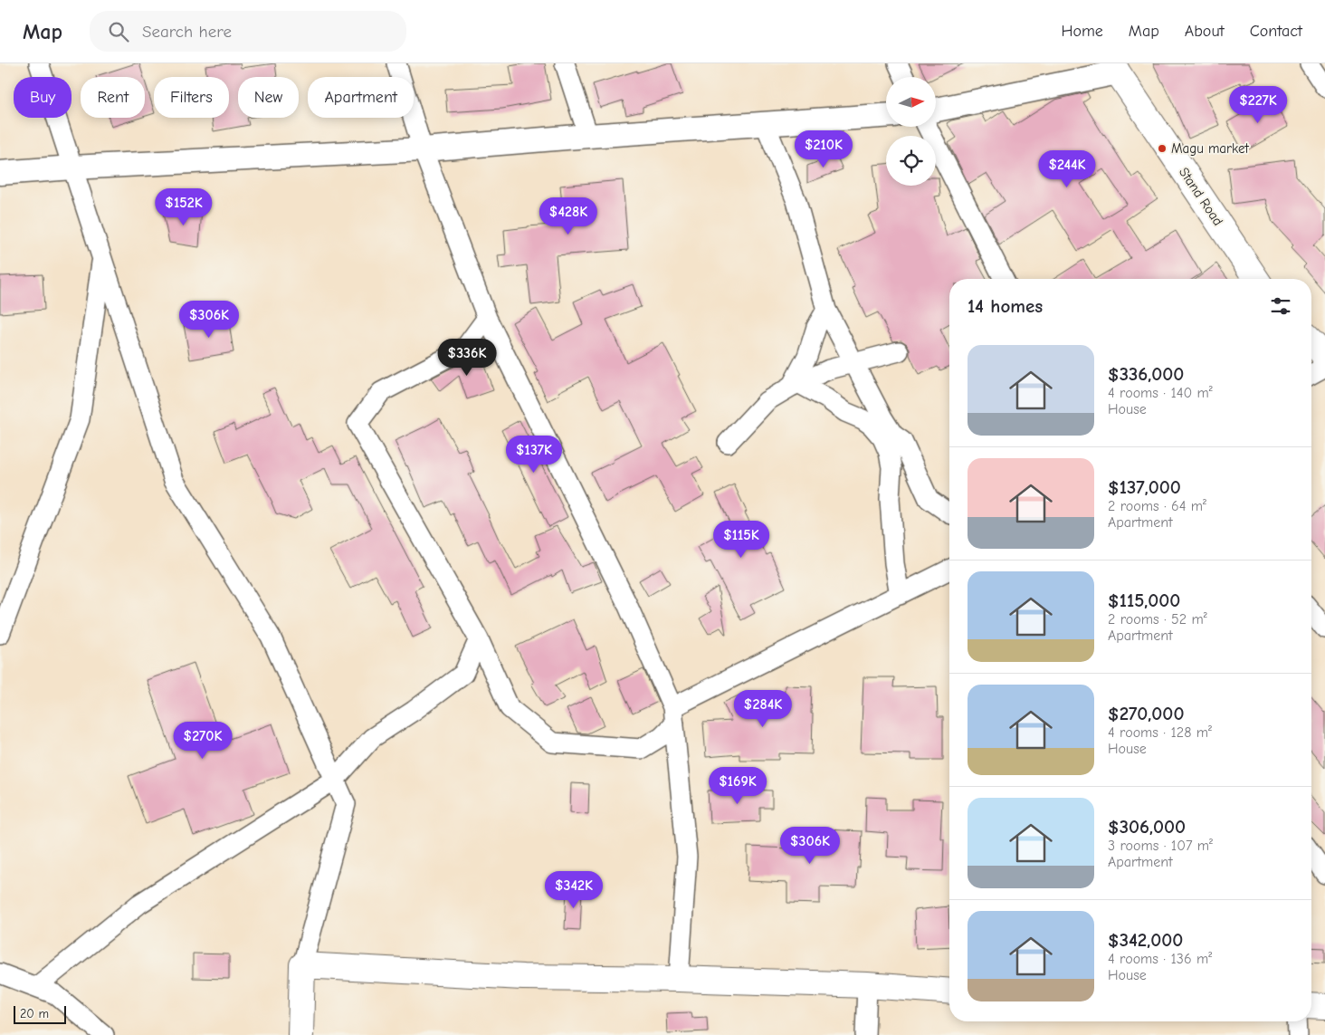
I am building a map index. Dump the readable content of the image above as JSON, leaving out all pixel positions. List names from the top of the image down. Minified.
{"streets":{"main road":["Stand Road"]},"places":["Magu market"],"scale_bar":"20 m","north":"right","page":{"header":"Map","search":"Search here","nav":["Home","Map","About","Contact"],"chip":["Buy","Rent","Filters","New","Apartment"],"price":["$227K","$210K","$244K","$152K","$428K","$306K","$336K","$137K","$115K","$284K","$270K","$169K","$306K","$342K"],"heading":"14 homes","list":[{"name":"$336,000","note":"4 rooms · 140 m² · House"},{"name":"$137,000","note":"2 rooms · 64 m² · Apartment"},{"name":"$115,000","note":"2 rooms · 52 m² · Apartment"},{"name":"$270,000","note":"4 rooms · 128 m² · House"},{"name":"$306,000","note":"3 rooms · 107 m² · Apartment"},{"name":"$342,000","note":"4 rooms · 136 m² · House"}],"scale":"20 m"}}
